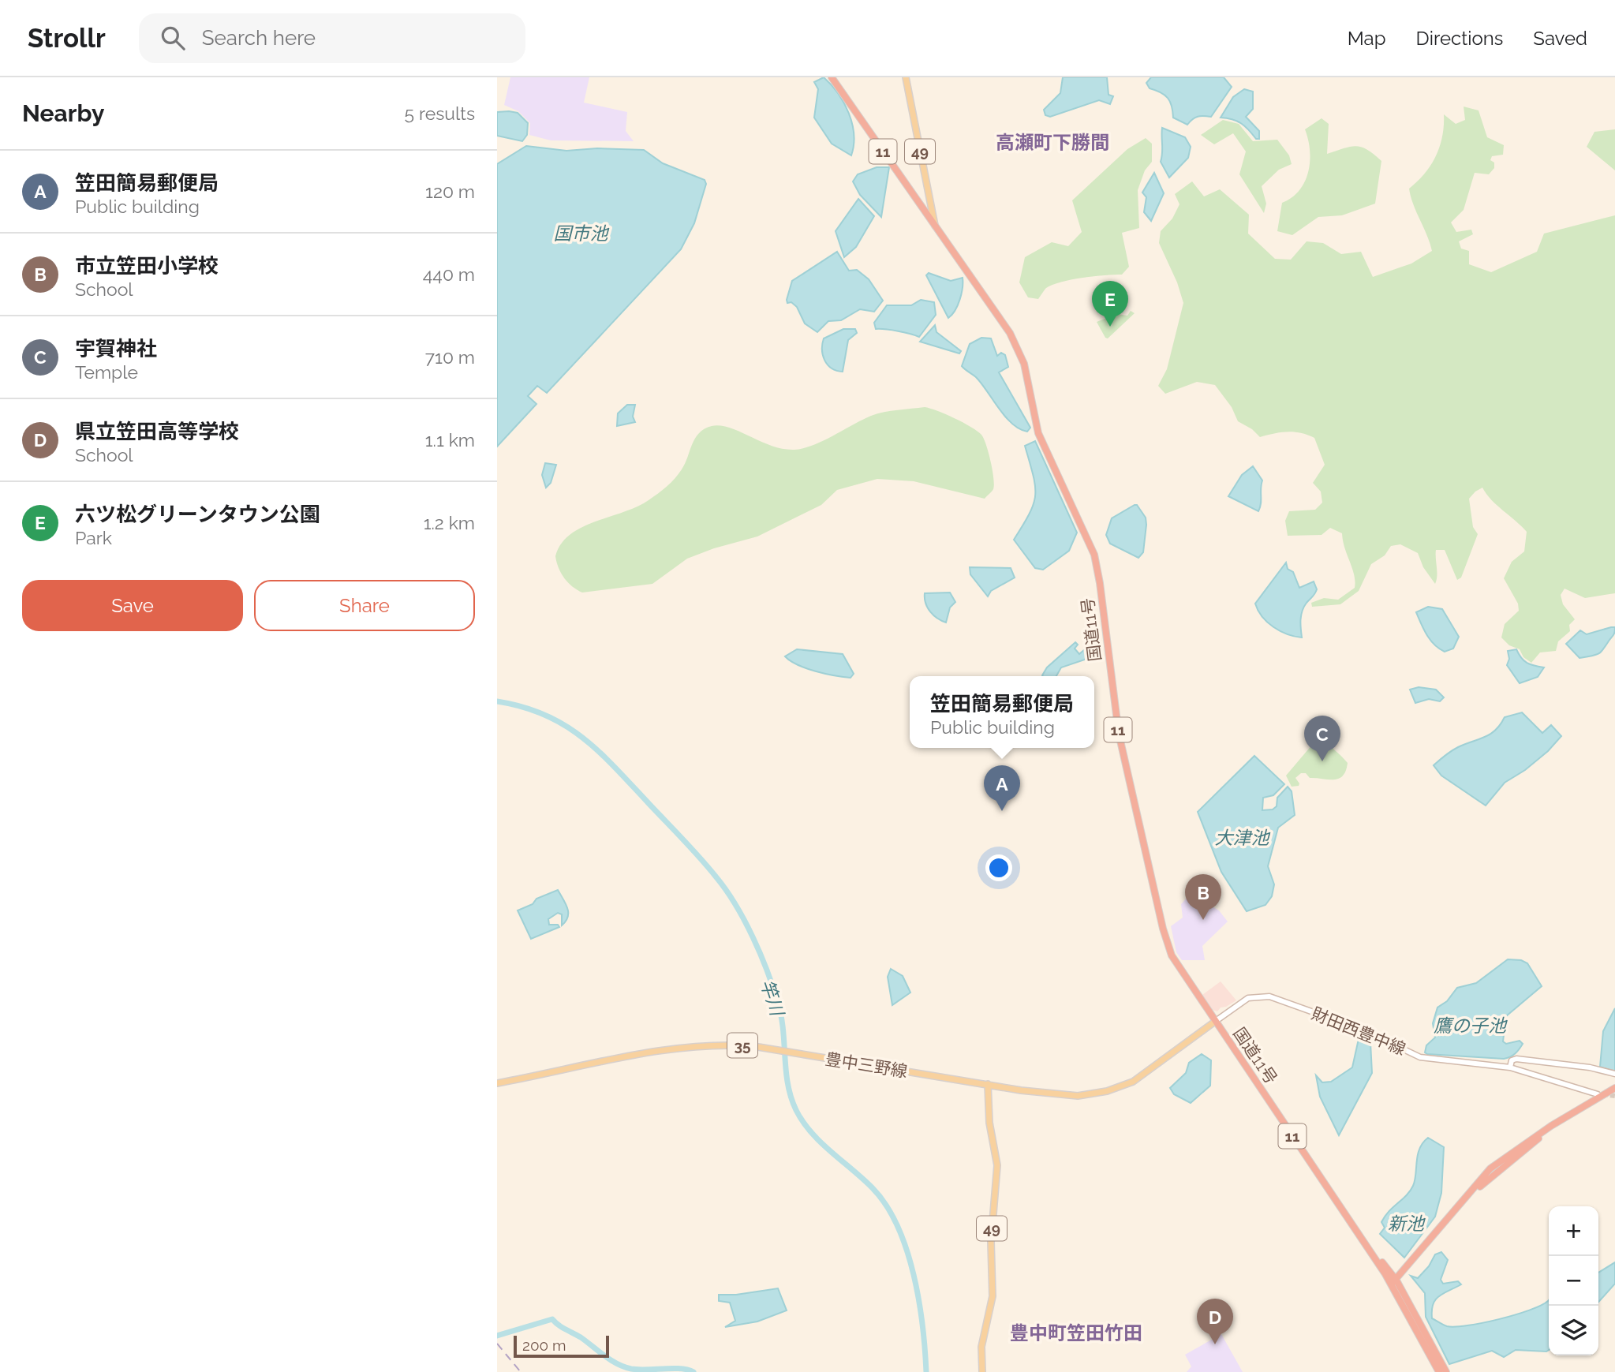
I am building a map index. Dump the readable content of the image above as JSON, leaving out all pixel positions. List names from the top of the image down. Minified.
{"streets":{"highway":["11","国道11号"],"main road":["49","財田西豊中線","35","豊中三野線"]},"crossings":[["49","国道11号"],["49","豊中三野線"],["国道11号","財田西豊中線"],["国道11号","豊中三野線"],["財田西豊中線","豊中三野線"]],"districts":["高瀬町下勝間","豊中町笠田竹田"],"water":["国市池","大津池","竿川","鷹の子池","新池"],"scale_bar":"200 m","page":{"header":"Strollr","search":"Search here","nav":["Map","Directions","Saved"],"heading":["Nearby","5 results"],"list":[{"mark":"A","name":"笠田簡易郵便局","note":"Public building","value":"120 m"},{"mark":"B","name":"市立笠田小学校","note":"School","value":"440 m"},{"mark":"C","name":"宇賀神社","note":"Temple","value":"710 m"},{"mark":"D","name":"県立笠田高等学校","note":"School","value":"1.1 km"},{"mark":"E","name":"六ツ松グリーンタウン公園","note":"Park","value":"1.2 km"}],"pins":["E","C","A","B","D"],"buttons":["Save","Share"],"popup":["笠田簡易郵便局","Public building"],"map_buttons":["+","−"],"scale":"200 m"}}
